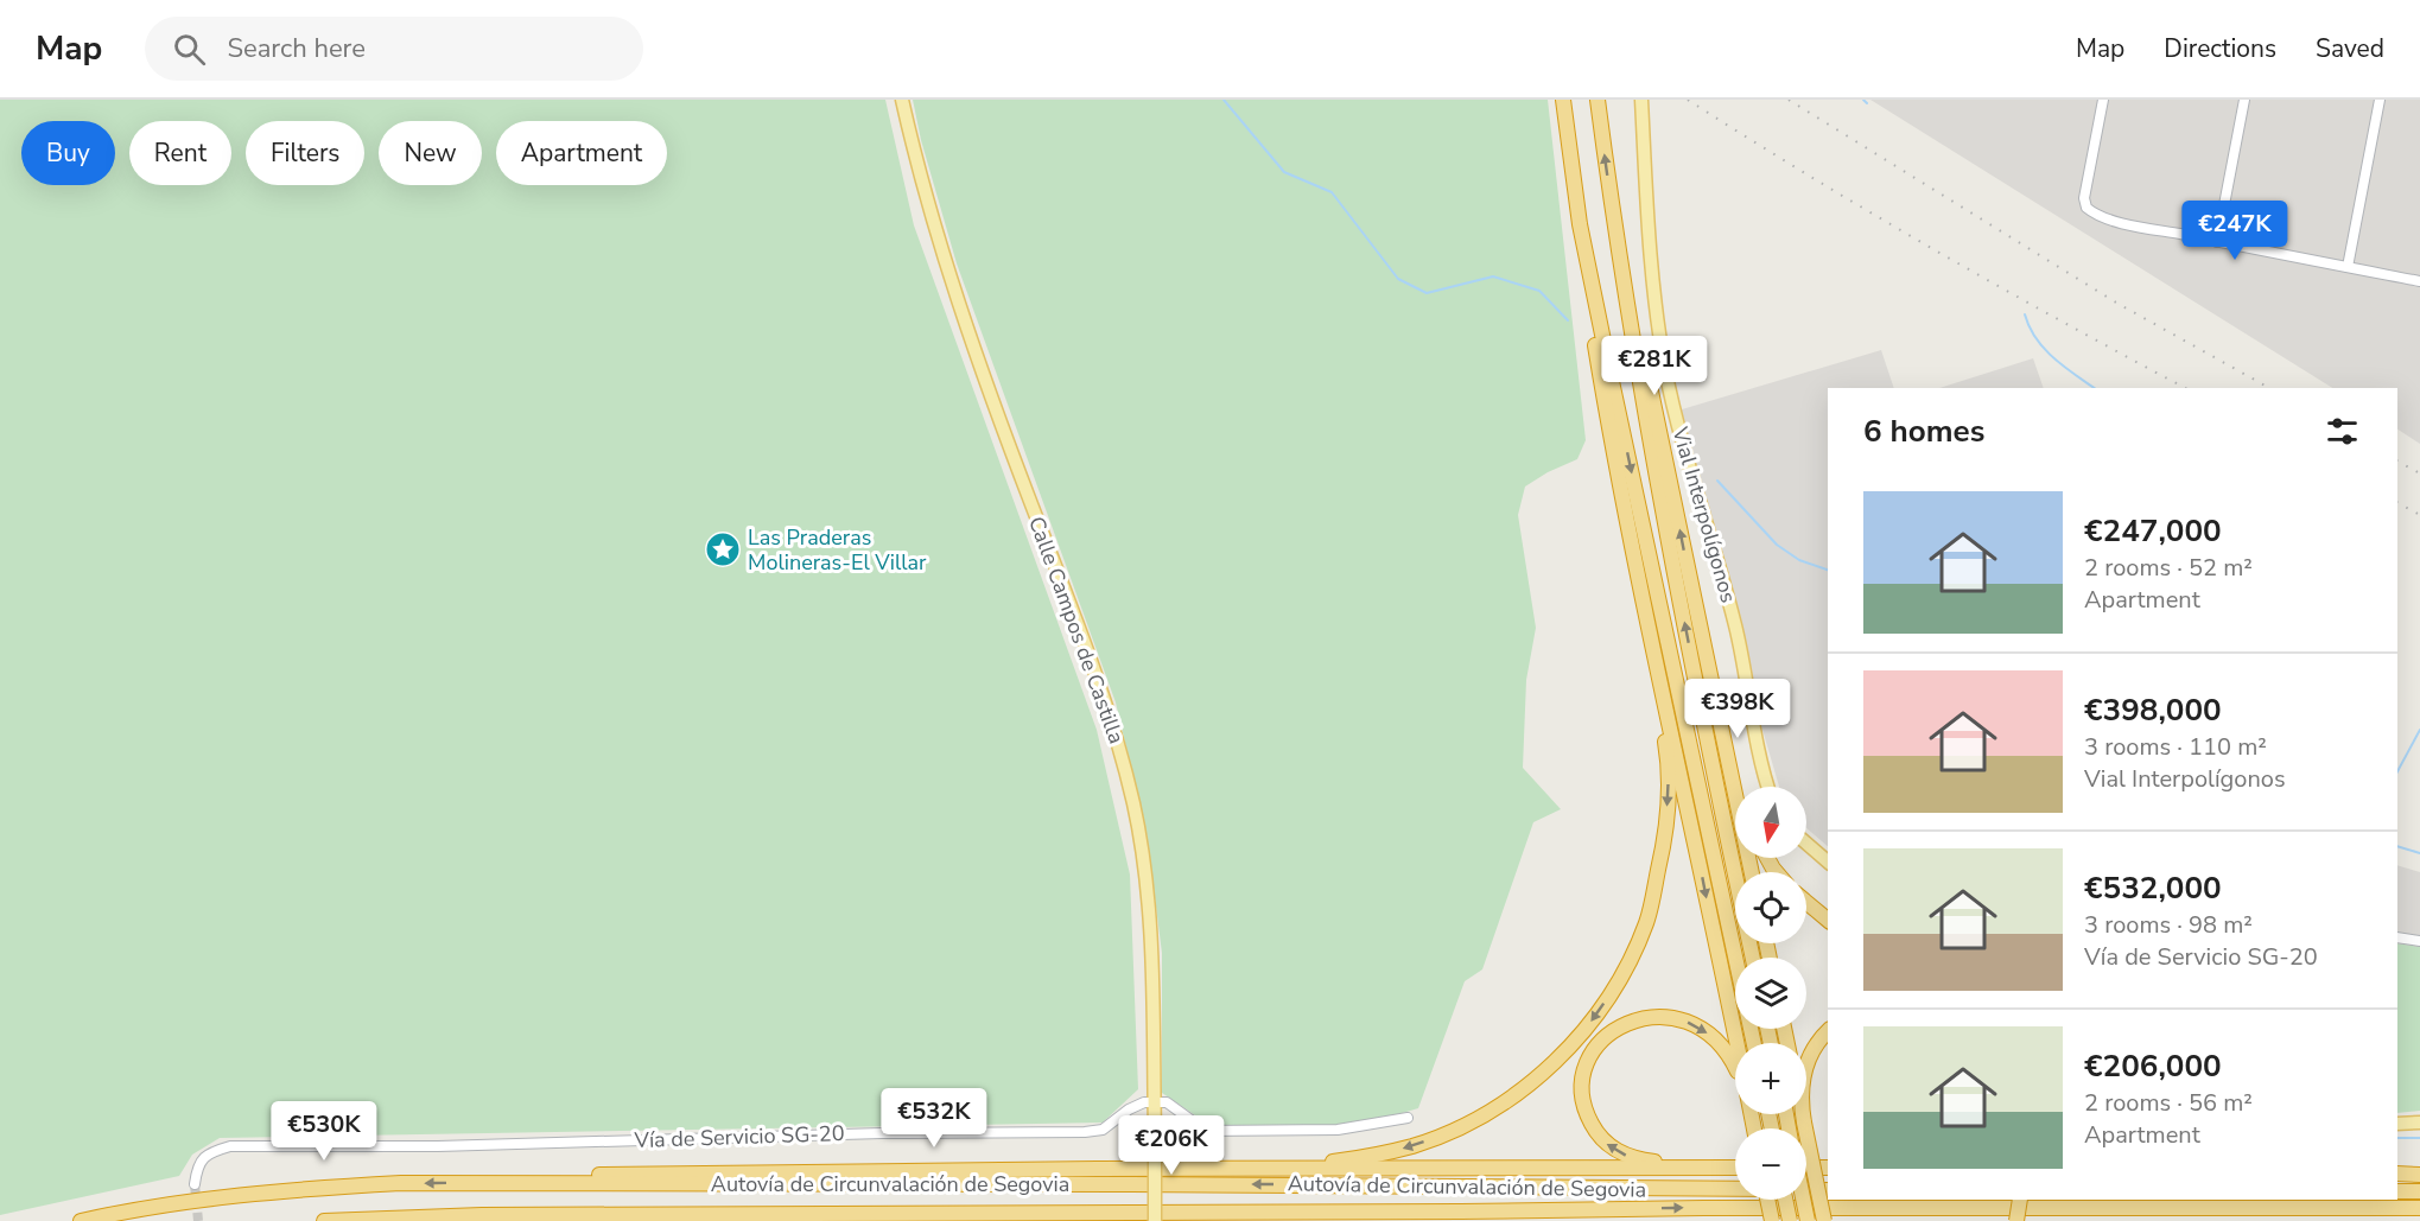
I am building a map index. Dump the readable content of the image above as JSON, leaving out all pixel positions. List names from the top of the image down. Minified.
{"streets":{"highway":["Autovía de Circunvalación de Segovia"],"main road":["Vial Interpolígonos","Calle Campos de Castilla"],"street":["Vía de Servicio SG-20"]},"crossings":[["Calle Campos de Castilla","Vía de Servicio SG-20"]],"places":{"place":["Las Praderas Molineras-El Villar"]},"north":"bottom","page":{"header":"Map","search":"Search here","nav":["Map","Directions","Saved"],"chip":["Buy","Rent","Filters","New","Apartment"],"price":["€247K","€281K","€398K","€532K","€530K","€206K"],"heading":"6 homes","list":[{"name":"€247,000","note":"2 rooms · 52 m² · Apartment"},{"name":"€398,000","note":"3 rooms · 110 m² · Vial Interpolígonos"},{"name":"€532,000","note":"3 rooms · 98 m² · Vía de Servicio SG-20"},{"name":"€206,000","note":"2 rooms · 56 m² · Apartment"}],"map_buttons":["+","−"]}}
